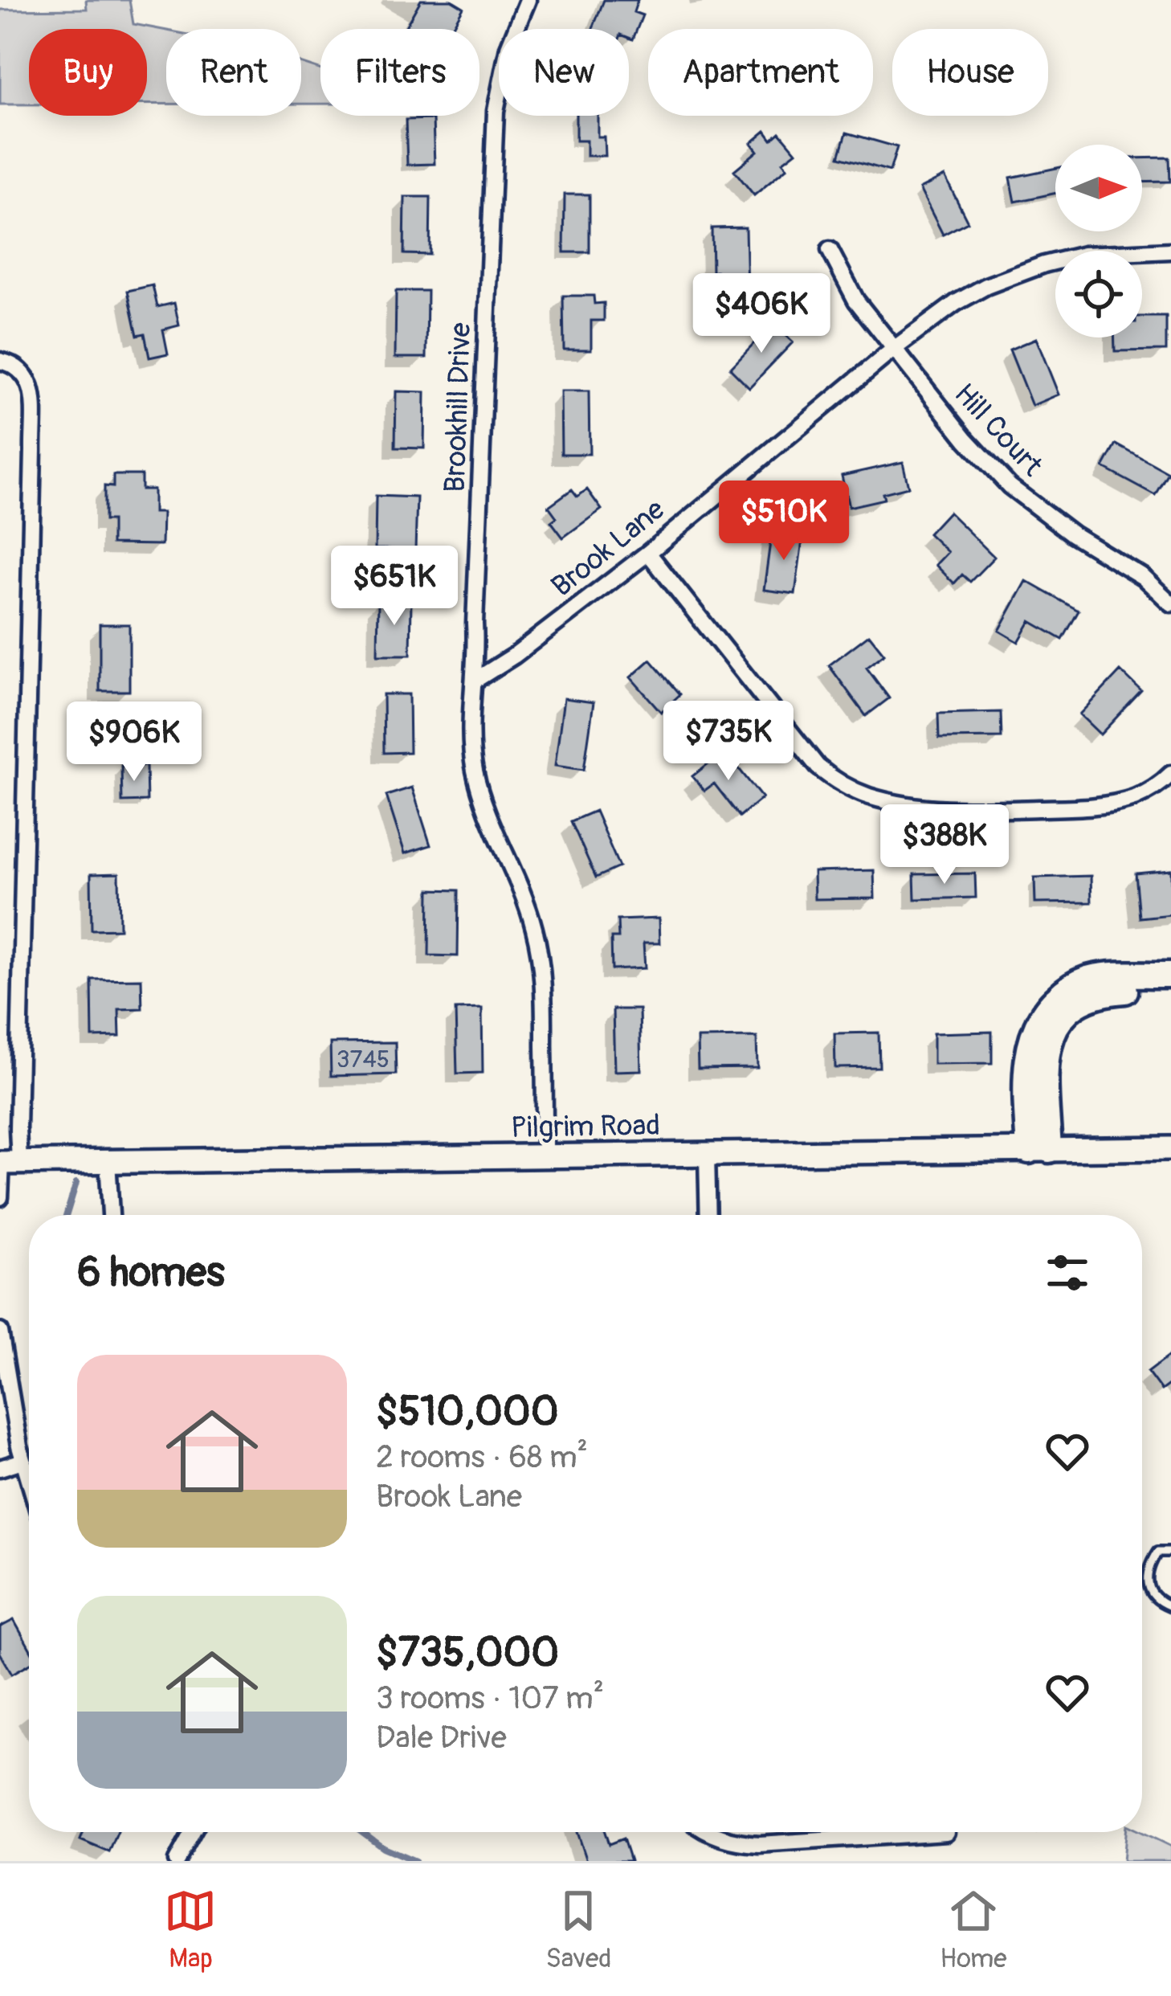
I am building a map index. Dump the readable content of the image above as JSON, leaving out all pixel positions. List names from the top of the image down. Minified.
{"streets":{"main road":["Pilgrim Road"],"street":["Brookhill Drive","Hill Court","Brook Lane"]},"crossings":[["Brookhill Drive","Brook Lane"],["Brookhill Drive","Pilgrim Road"],["Hill Court","Brook Lane"]],"house_numbers":["3745"],"north":"right","page":{"chip":["Buy","Rent","Filters","New","Apartment","House"],"price":["$406K","$510K","$651K","$735K","$906K","$388K"],"heading":"6 homes","list":[{"name":"$510,000","note":"2 rooms · 68 m² · Brook Lane"},{"name":"$735,000","note":"3 rooms · 107 m² · Dale Drive"}],"tabs":["Map","Saved","Home"]}}
